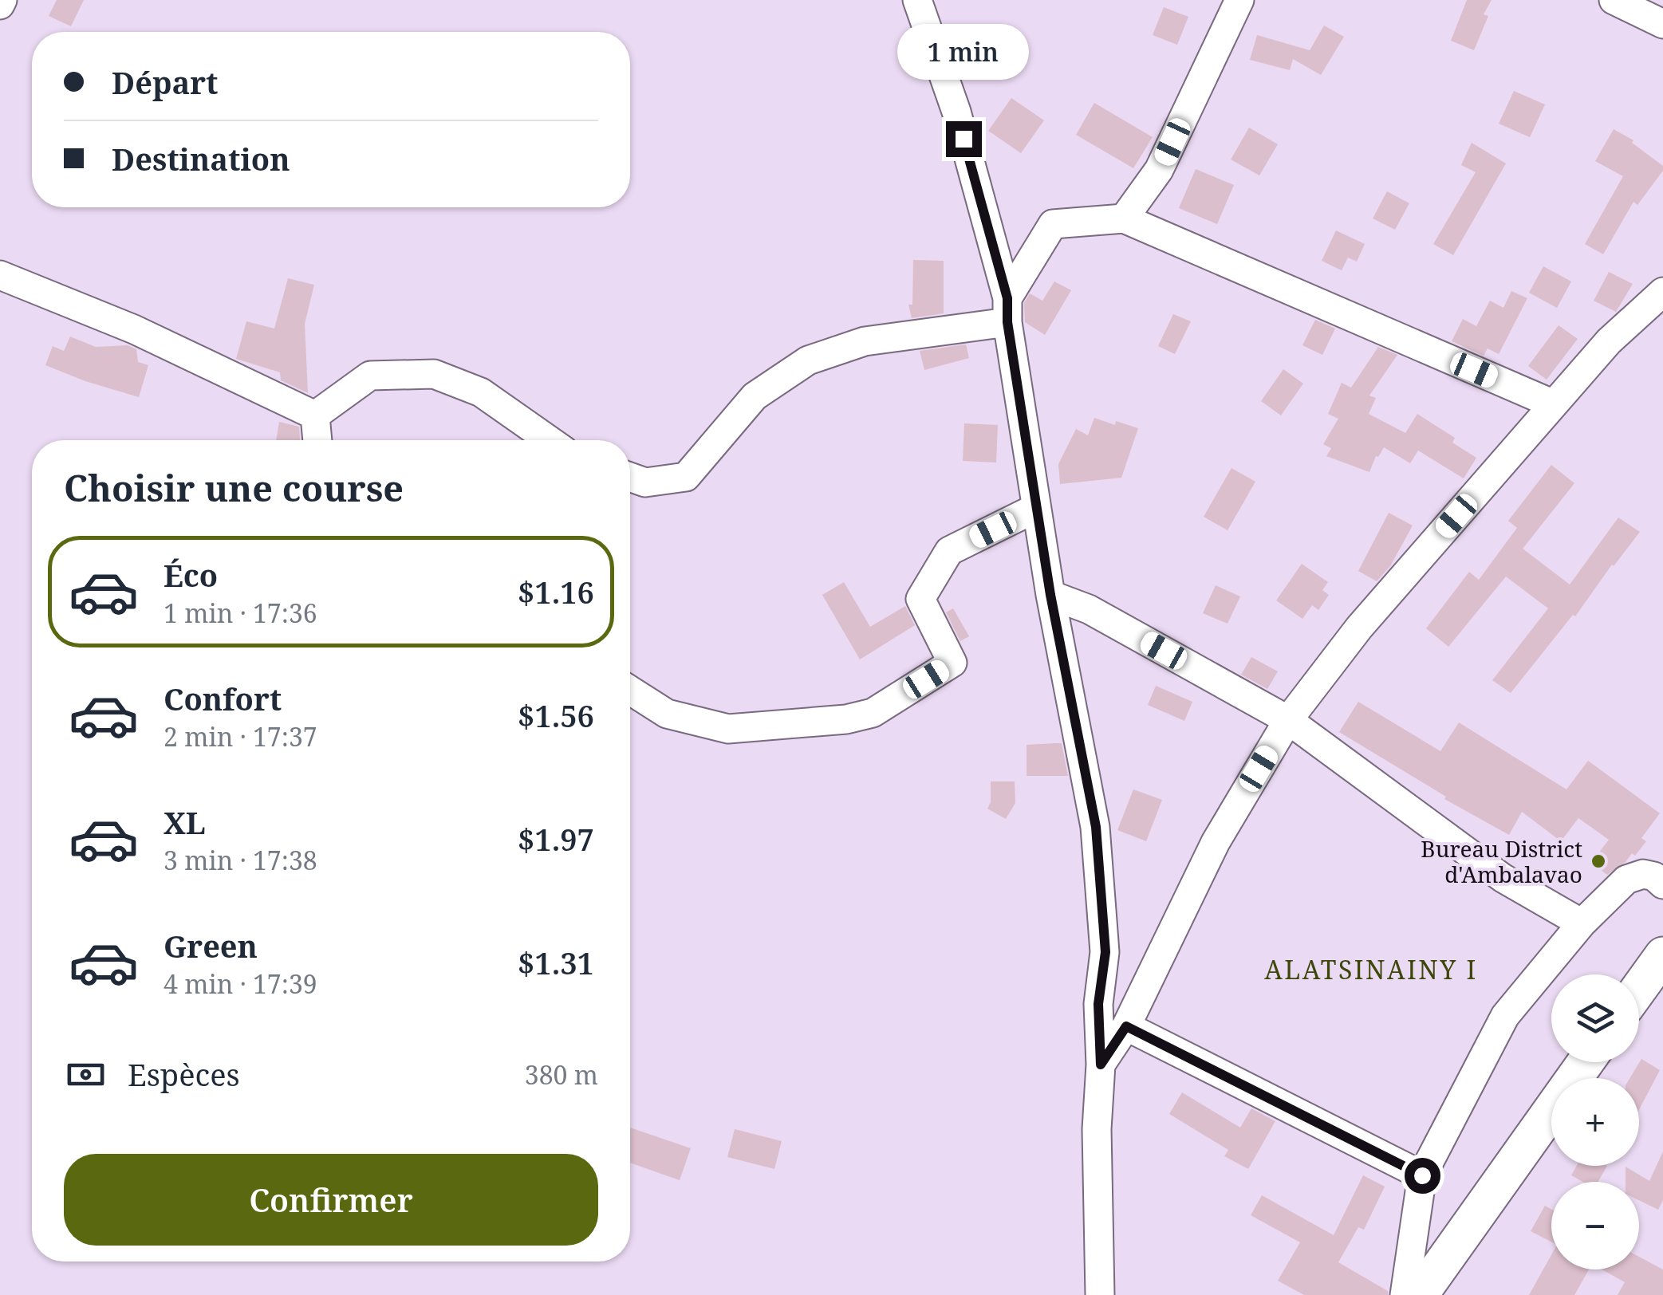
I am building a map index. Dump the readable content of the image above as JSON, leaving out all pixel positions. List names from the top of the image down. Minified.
{"districts":["ALATSINAINY I"],"places":["Bureau District d'Ambalavao"],"page":{"bubble":"1 min","banner":["Départ","Destination"],"heading":"Choisir une course","list":[{"name":"Éco","note":"1 min · 17:36","value":"$1.16"},{"name":"Confort","note":"2 min · 17:37","value":"$1.56"},{"name":"XL","note":"3 min · 17:38","value":"$1.97"},{"name":"Green","note":"4 min · 17:39","value":"$1.31"}],"map_buttons":["+","−"],"pay":["Espèces","380 m"],"buttons":"Confirmer"}}
